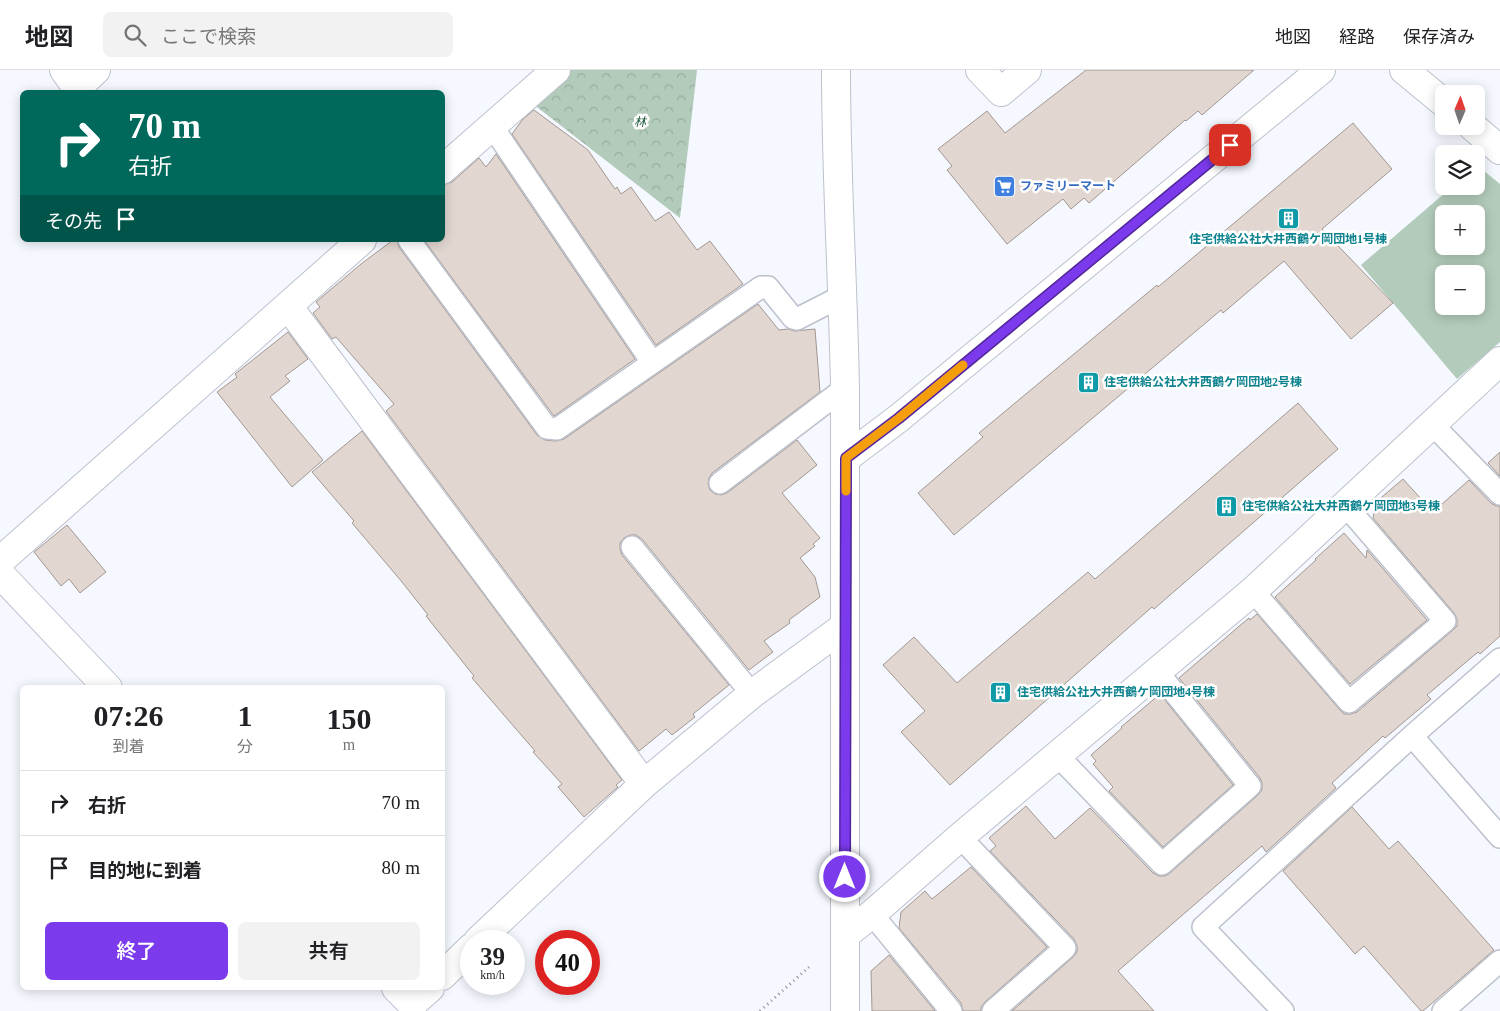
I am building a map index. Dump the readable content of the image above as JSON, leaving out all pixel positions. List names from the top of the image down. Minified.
{"parks":["林"],"places":{"supermarket":["ファミリーマート"],"building":["住宅供給公社大井西鶴ケ岡団地1号棟","住宅供給公社大井西鶴ケ岡団地2号棟","住宅供給公社大井西鶴ケ岡団地3号棟","住宅供給公社大井西鶴ケ岡団地4号棟"]},"north":"top","page":{"header":"地図","search":"ここで検索","nav":["地図","経路","保存済み"],"map_buttons":["+","−"],"turn":["70 m","右折"],"then":"その先","eta":["07:26","到着","1","分","150","m"],"list":[{"name":"右折","value":"70 m"},{"name":"目的地に到着","value":"80 m"}],"buttons":["終了","共有"],"speed":"39 km/h","limit":"40"}}
